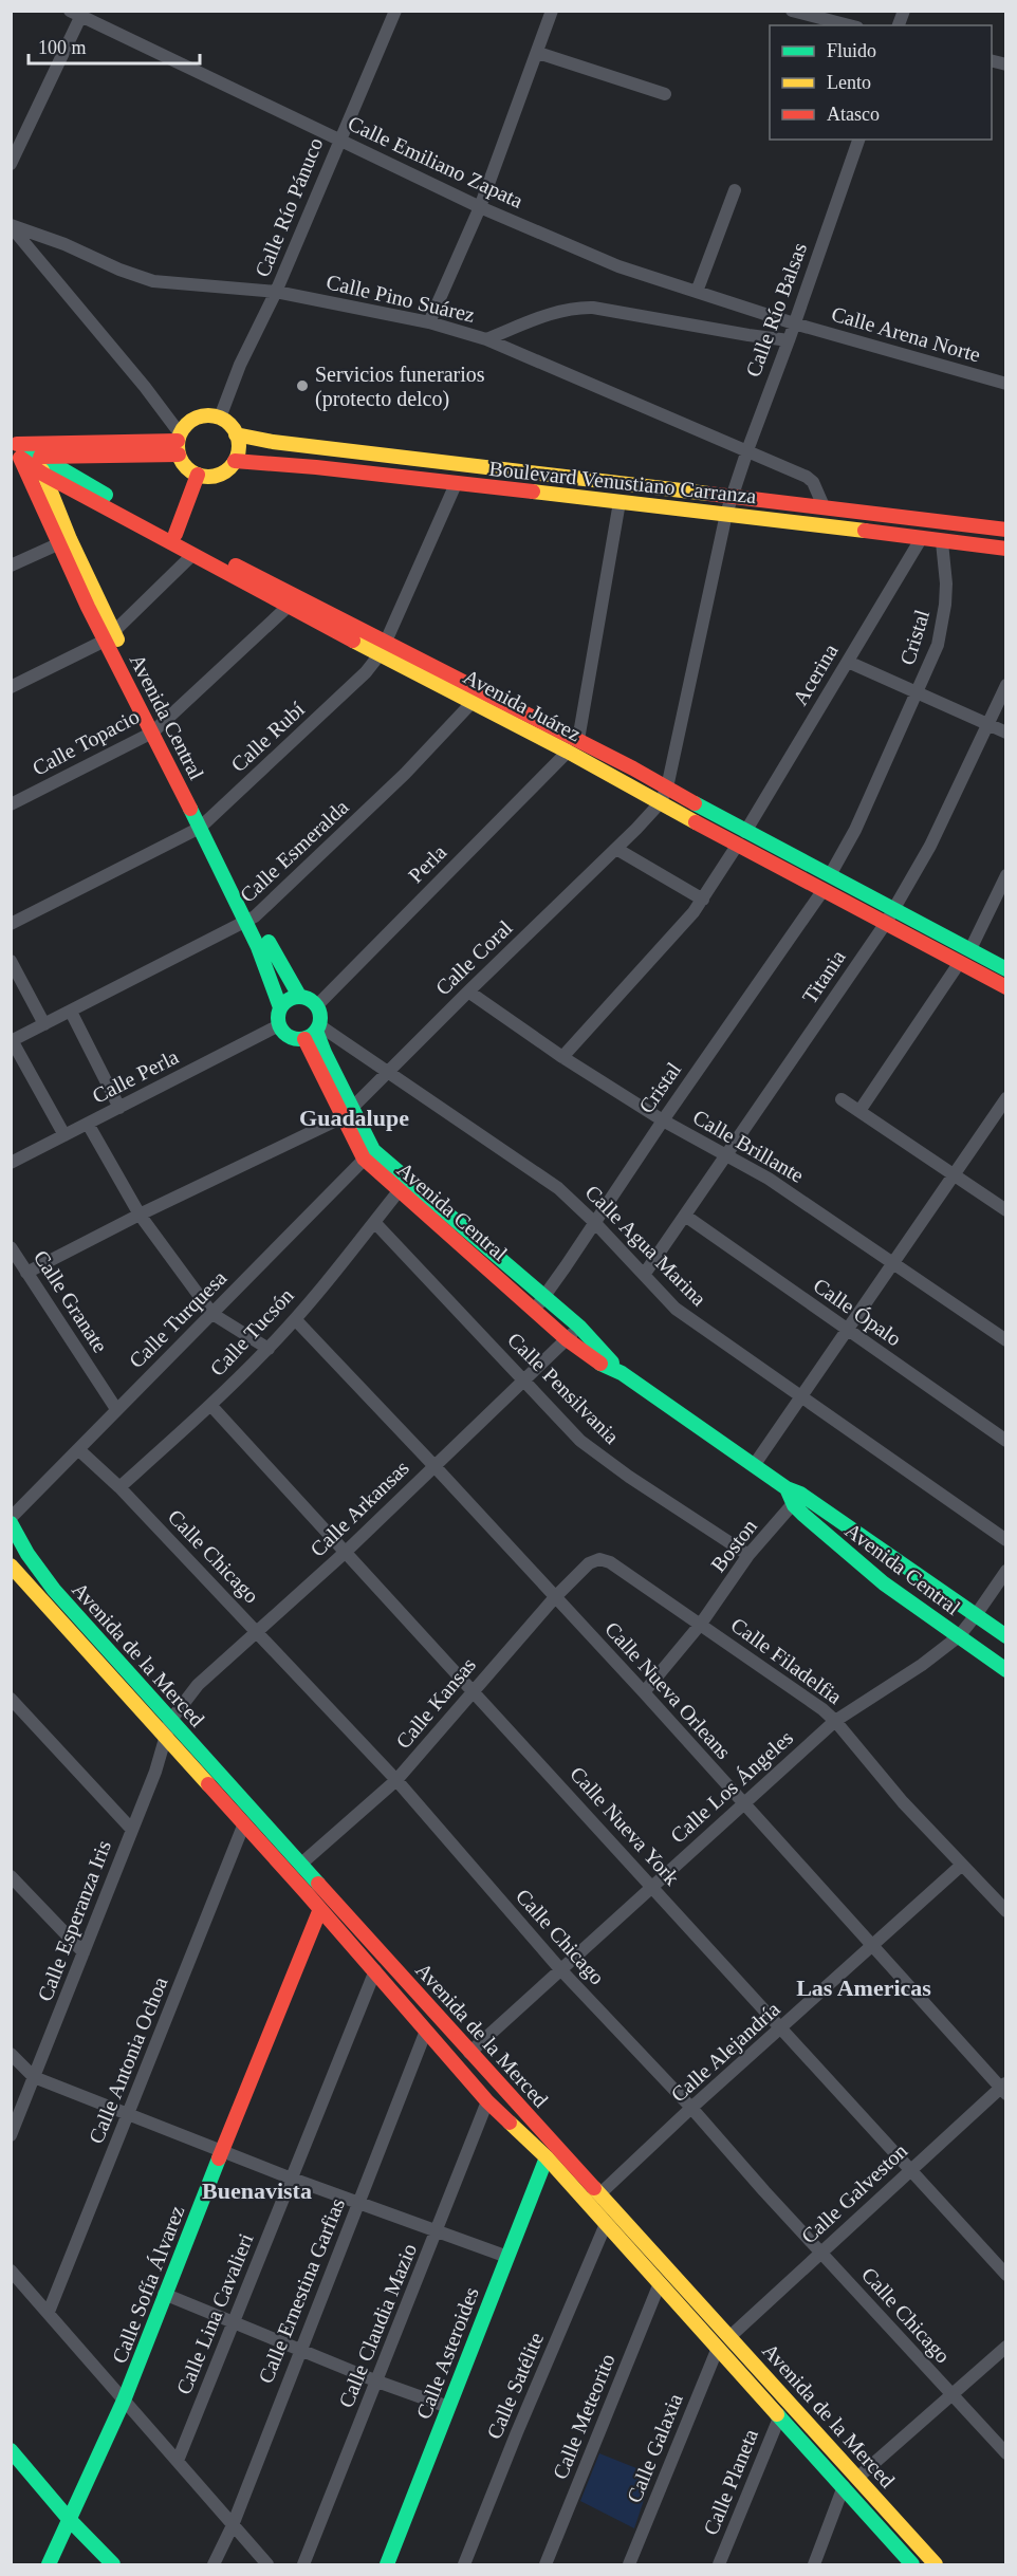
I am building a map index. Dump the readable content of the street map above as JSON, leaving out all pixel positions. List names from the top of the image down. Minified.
{"streets":{"street":["Calle Emiliano Zapata","Calle Río Pánuco","Calle Pino Suárez","Calle Río Balsas","Calle Arena Norte","Boulevard Venustiano Carranza","Cristal","Acerina","Avenida Juárez","Avenida Central","Calle Rubí","Calle Topacio","Calle Esmeralda","Perla","Calle Coral","Titania","Calle Perla","Calle Brillante","Calle Agua Marina","Calle Granate","Calle Ópalo","Calle Turquesa","Calle Tucsón","Calle Pensilvania","Calle Arkansas","Boston","Calle Chicago","Avenida de la Merced","Calle Filadelfia","Calle Nueva Orleans","Calle Kansas","Calle Los Ángeles","Calle Nueva York","Calle Esperanza Iris","Calle Alejandría","Calle Antonia Ochoa","Calle Galveston","Calle Sofía Álvarez","Calle Ernestina Garfias","Calle Lina Cavalieri","Calle Claudia Mazio","Calle Asteroides","Calle Satélite","Calle Meteorito","Calle Galaxia","Calle Planeta"]},"crossings":[["Calle Emiliano Zapata","Calle Río Pánuco"],["Calle Emiliano Zapata","Calle Río Balsas"],["Calle Emiliano Zapata","Calle Arena Norte"],["Calle Río Pánuco","Calle Pino Suárez"],["Calle Río Pánuco","Boulevard Venustiano Carranza"],["Calle Pino Suárez","Calle Río Balsas"],["Calle Pino Suárez","Boulevard Venustiano Carranza"],["Calle Río Balsas","Calle Arena Norte"],["Calle Río Balsas","Boulevard Venustiano Carranza"],["Calle Río Balsas","Calle Coral"],["Boulevard Venustiano Carranza","Cristal"],["Boulevard Venustiano Carranza","Acerina"],["Boulevard Venustiano Carranza","Calle Rubí"],["Boulevard Venustiano Carranza","Calle Coral"],["Cristal","Avenida Juárez"],["Cristal","Avenida Central"],["Cristal","Calle Brillante"],["Cristal","Calle Agua Marina"],["Acerina","Avenida Juárez"],["Avenida Juárez","Avenida Central"],["Avenida Juárez","Calle Rubí"],["Avenida Juárez","Calle Topacio"],["Avenida Juárez","Calle Esmeralda"],["Avenida Juárez","Perla"],["Avenida Juárez","Calle Coral"],["Avenida Juárez","Titania"],["Avenida Central","Calle Rubí"],["Avenida Central","Calle Topacio"],["Avenida Central","Calle Esmeralda"],["Avenida Central","Perla"],["Avenida Central","Calle Coral"],["Avenida Central","Calle Perla"],["Avenida Central","Calle Agua Marina"],["Avenida Central","Calle Turquesa"],["Avenida Central","Calle Tucsón"],["Avenida Central","Calle Arkansas"],["Avenida Central","Boston"],["Avenida Central","Calle Los Ángeles"],["Perla","Calle Perla"],["Perla","Calle Agua Marina"],["Calle Coral","Calle Brillante"],["Calle Coral","Calle Agua Marina"],["Calle Coral","Calle Granate"],["Titania","Calle Brillante"],["Titania","Calle Agua Marina"],["Titania","Calle Ópalo"],["Calle Perla","Calle Agua Marina"],["Calle Granate","Calle Turquesa"],["Calle Turquesa","Calle Chicago"],["Calle Tucsón","Calle Pensilvania"],["Calle Tucsón","Calle Chicago"],["Calle Tucsón","Calle Nueva Orleans"],["Calle Tucsón","Calle Nueva York"],["Calle Pensilvania","Calle Arkansas"],["Calle Pensilvania","Boston"],["Calle Arkansas","Calle Chicago"],["Calle Arkansas","Avenida de la Merced"],["Calle Arkansas","Calle Nueva Orleans"],["Calle Arkansas","Calle Nueva York"],["Calle Arkansas","Calle Esperanza Iris"],["Boston","Calle Filadelfia"],["Boston","Calle Nueva Orleans"],["Calle Chicago","Calle Kansas"],["Calle Chicago","Calle Los Ángeles"],["Calle Chicago","Calle Alejandría"],["Calle Chicago","Calle Galveston"],["Avenida de la Merced","Calle Kansas"],["Avenida de la Merced","Calle Los Ángeles"],["Avenida de la Merced","Calle Esperanza Iris"],["Avenida de la Merced","Calle Alejandría"],["Avenida de la Merced","Calle Antonia Ochoa"],["Avenida de la Merced","Calle Galveston"],["Avenida de la Merced","Calle Sofía Álvarez"],["Avenida de la Merced","Calle Ernestina Garfias"],["Avenida de la Merced","Calle Lina Cavalieri"],["Avenida de la Merced","Calle Claudia Mazio"],["Avenida de la Merced","Calle Asteroides"],["Avenida de la Merced","Calle Satélite"],["Avenida de la Merced","Calle Meteorito"],["Avenida de la Merced","Calle Galaxia"],["Avenida de la Merced","Calle Planeta"],["Calle Filadelfia","Calle Kansas"],["Calle Filadelfia","Calle Los Ángeles"],["Calle Filadelfia","Calle Alejandría"],["Calle Nueva Orleans","Calle Kansas"],["Calle Nueva Orleans","Calle Los Ángeles"],["Calle Nueva Orleans","Calle Alejandría"],["Calle Nueva Orleans","Calle Galveston"],["Calle Kansas","Calle Nueva York"],["Calle Los Ángeles","Calle Nueva York"],["Calle Nueva York","Calle Alejandría"],["Calle Nueva York","Calle Galveston"]],"districts":["Guadalupe","Las Americas","Buenavista"],"places":["Servicios funerarios (protecto delco)"],"legend":["Fluido","Lento","Atasco"],"scale_bar":"100 m"}
